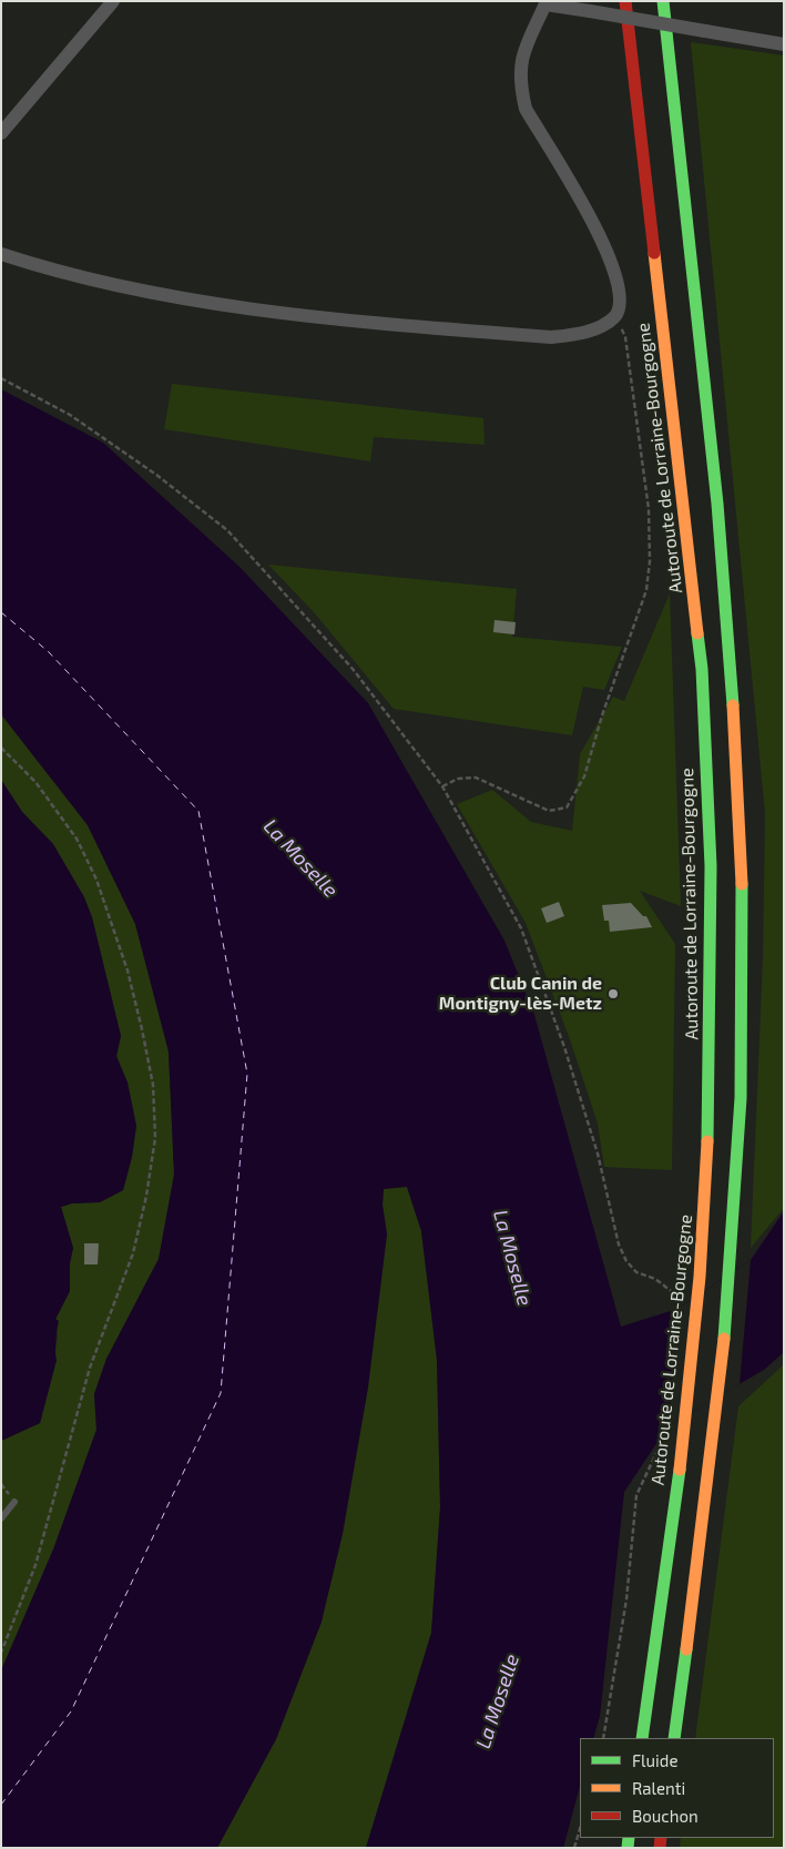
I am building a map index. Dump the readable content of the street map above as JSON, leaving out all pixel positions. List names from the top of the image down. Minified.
{"streets":{"highway":["Autoroute de Lorraine-Bourgogne"]},"water":["La Moselle"],"places":["Club Canin de Montigny-lès-Metz"],"legend":["Fluide","Ralenti","Bouchon"]}
